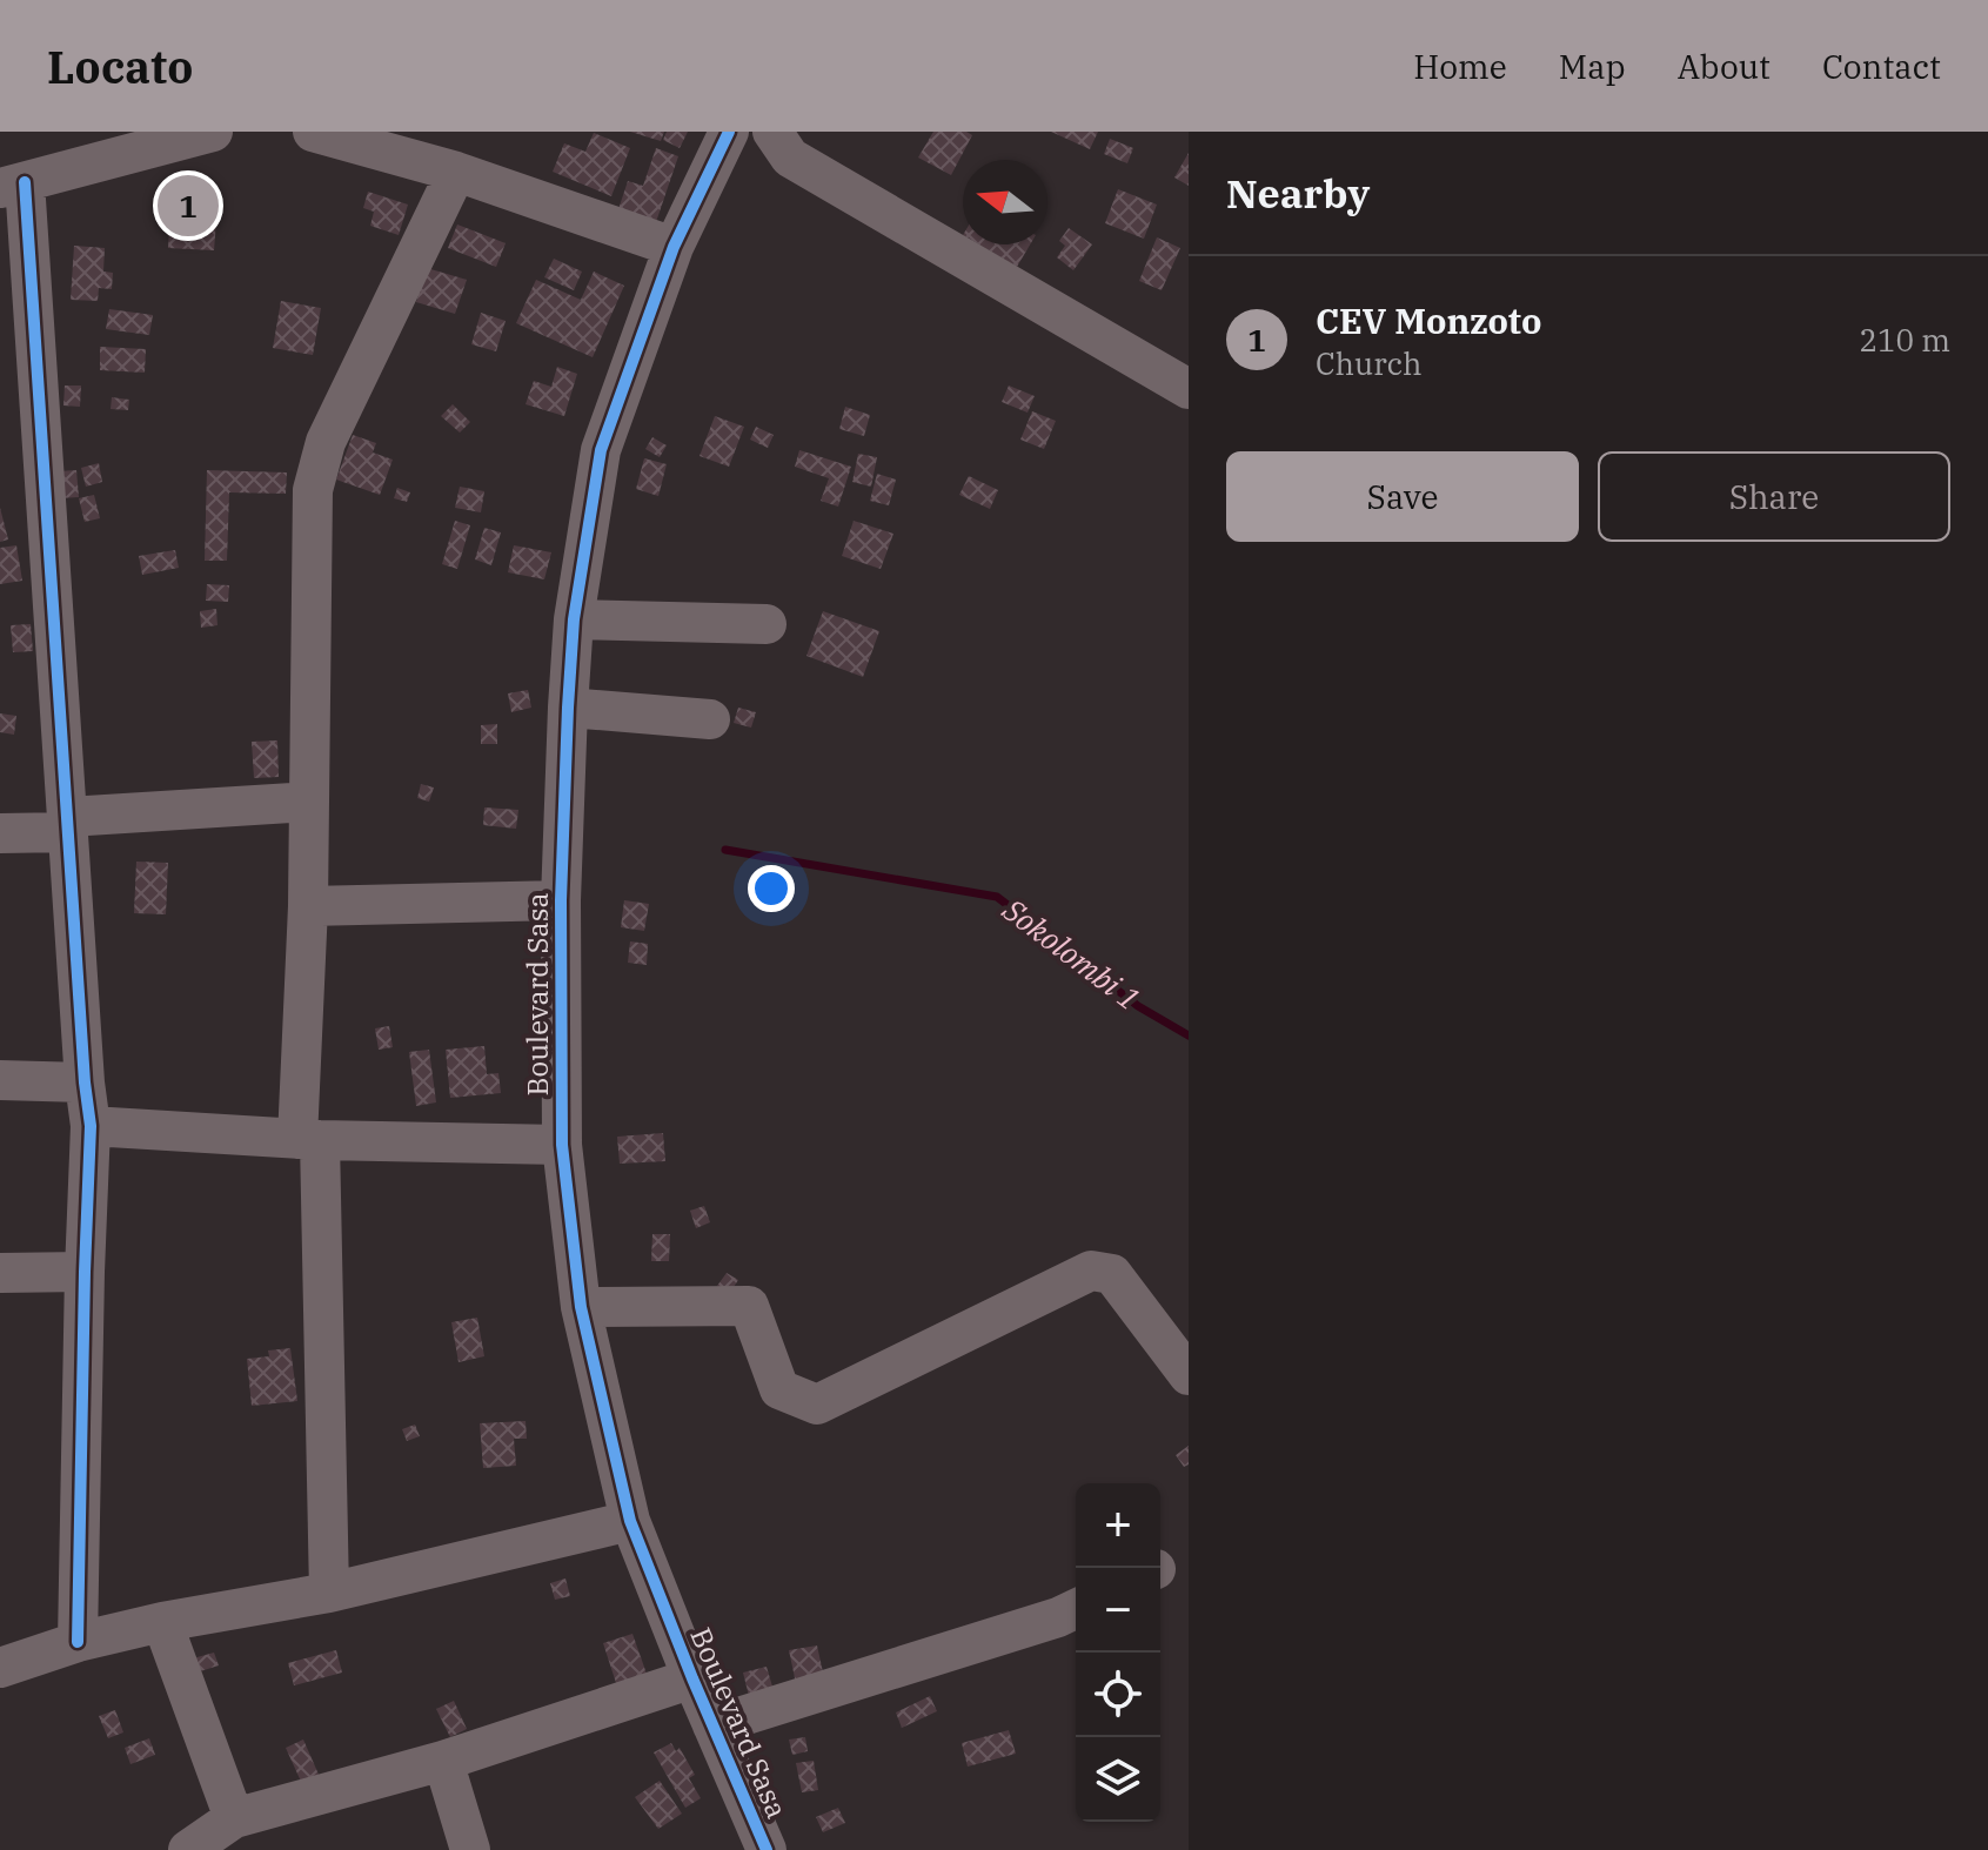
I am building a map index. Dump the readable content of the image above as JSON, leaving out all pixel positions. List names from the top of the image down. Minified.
{"streets":{"street":["Boulevard Sasa"]},"water":["Sokolombi 1"],"north":"left","page":{"header":"Locato","nav":["Home","Map","About","Contact"],"heading":"Nearby","pins":"1","list":[{"mark":"1","name":"CEV Monzoto","note":"Church","value":"210 m"}],"buttons":["Save","Share"],"map_buttons":["+","−"]}}
